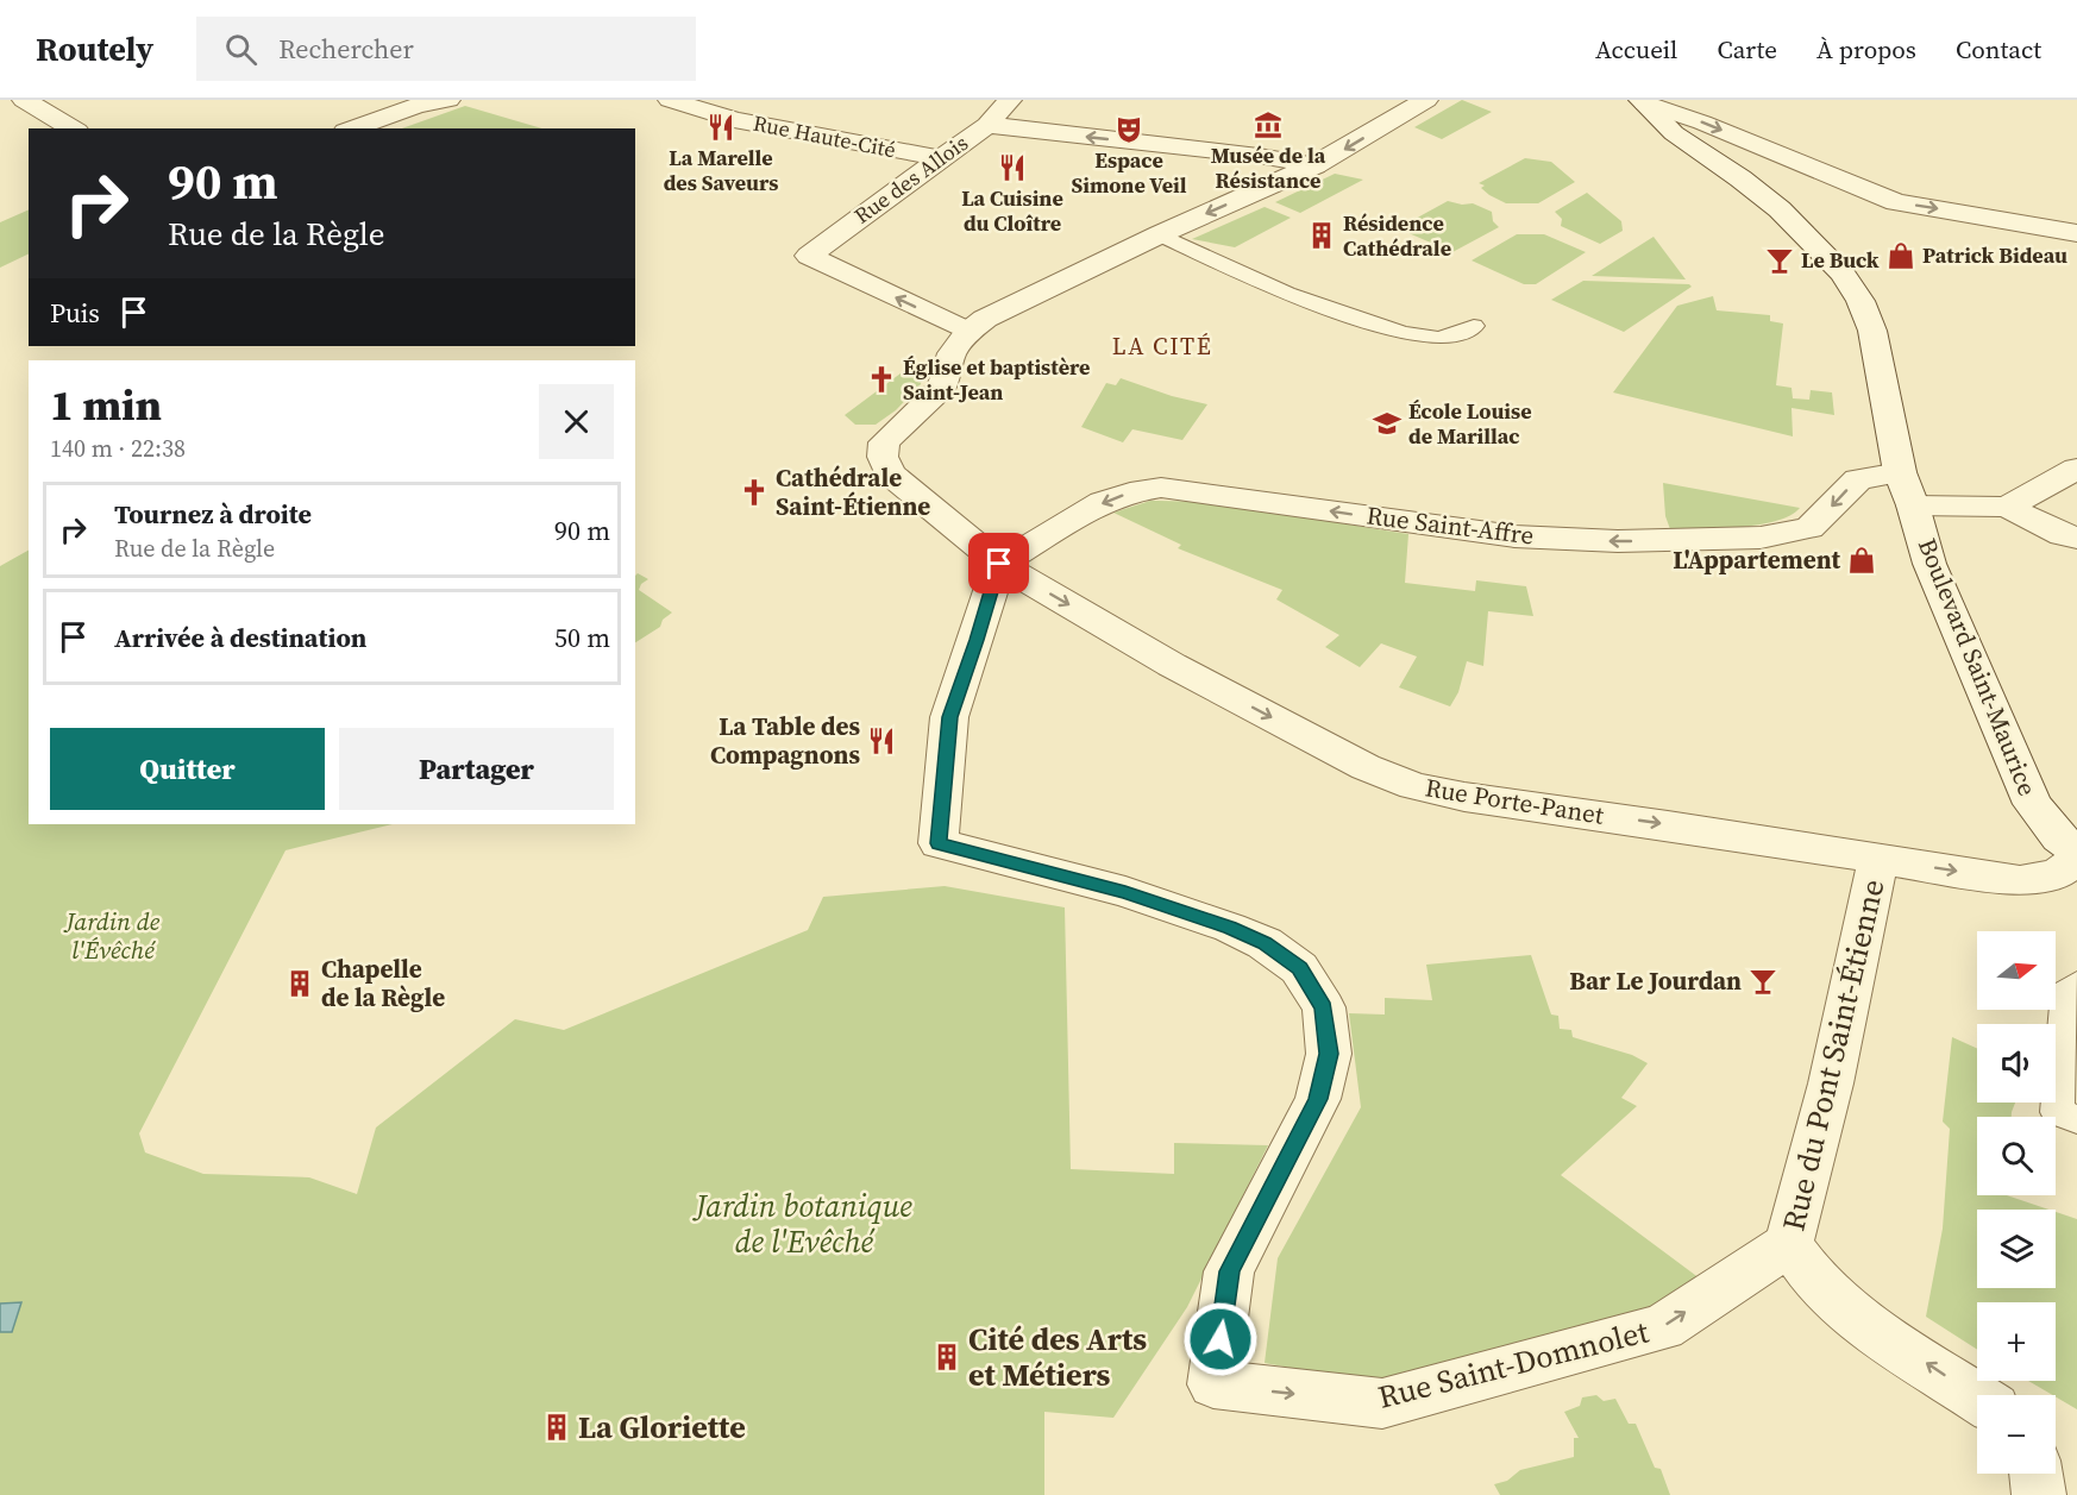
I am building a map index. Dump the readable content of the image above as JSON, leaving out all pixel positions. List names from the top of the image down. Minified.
{"streets":{"street":["Rue Haute-Cité","Rue des Allois","Rue Saint-Affre","Boulevard Saint-Maurice","Rue Porte-Panet","Rue du Pont Saint-Étienne","Rue Saint-Domnolet"]},"crossings":[["Rue Haute-Cité","Rue des Allois"],["Rue des Allois","Rue Porte-Panet"],["Rue Saint-Affre","Boulevard Saint-Maurice"],["Rue Saint-Affre","Rue Porte-Panet"],["Rue Saint-Affre","Rue Saint-Domnolet"],["Rue Porte-Panet","Rue du Pont Saint-Étienne"],["Rue Porte-Panet","Rue Saint-Domnolet"],["Rue du Pont Saint-Étienne","Rue Saint-Domnolet"]],"one_way":["Rue Porte-Panet","Rue du Pont Saint-Étienne"],"districts":["LA CITÉ"],"parks":["Jardin de l'Évêché","Jardin botanique de l'Evêché"],"places":{"museum":["Musée de la Résistance"],"restaurant":["La Marelle des Saveurs","La Cuisine du Cloître","La Table des Compagnons"],"theatre":["Espace Simone Veil"],"building":["Résidence Cathédrale","Chapelle de la Règle","Cité des Arts et Métiers","La Gloriette"],"shop":["Patrick Bideau","L'Appartement"],"bar":["Le Buck","Bar Le Jourdan"],"church":["Église et baptistère Saint-Jean","Cathédrale Saint-Étienne"],"school or university":["École Louise de Marillac"]},"north":"right","page":{"header":"Routely","search":"Rechercher","nav":["Accueil","Carte","À propos","Contact"],"turn":["90 m","Rue de la Règle"],"then":"Puis","heading":["1 min","140 m · 22:38"],"list":[{"name":"Tournez à droite","note":"Rue de la Règle","value":"90 m"},{"name":"Arrivée à destination","value":"50 m"}],"buttons":["Quitter","Partager"],"map_buttons":["+","−"]}}
